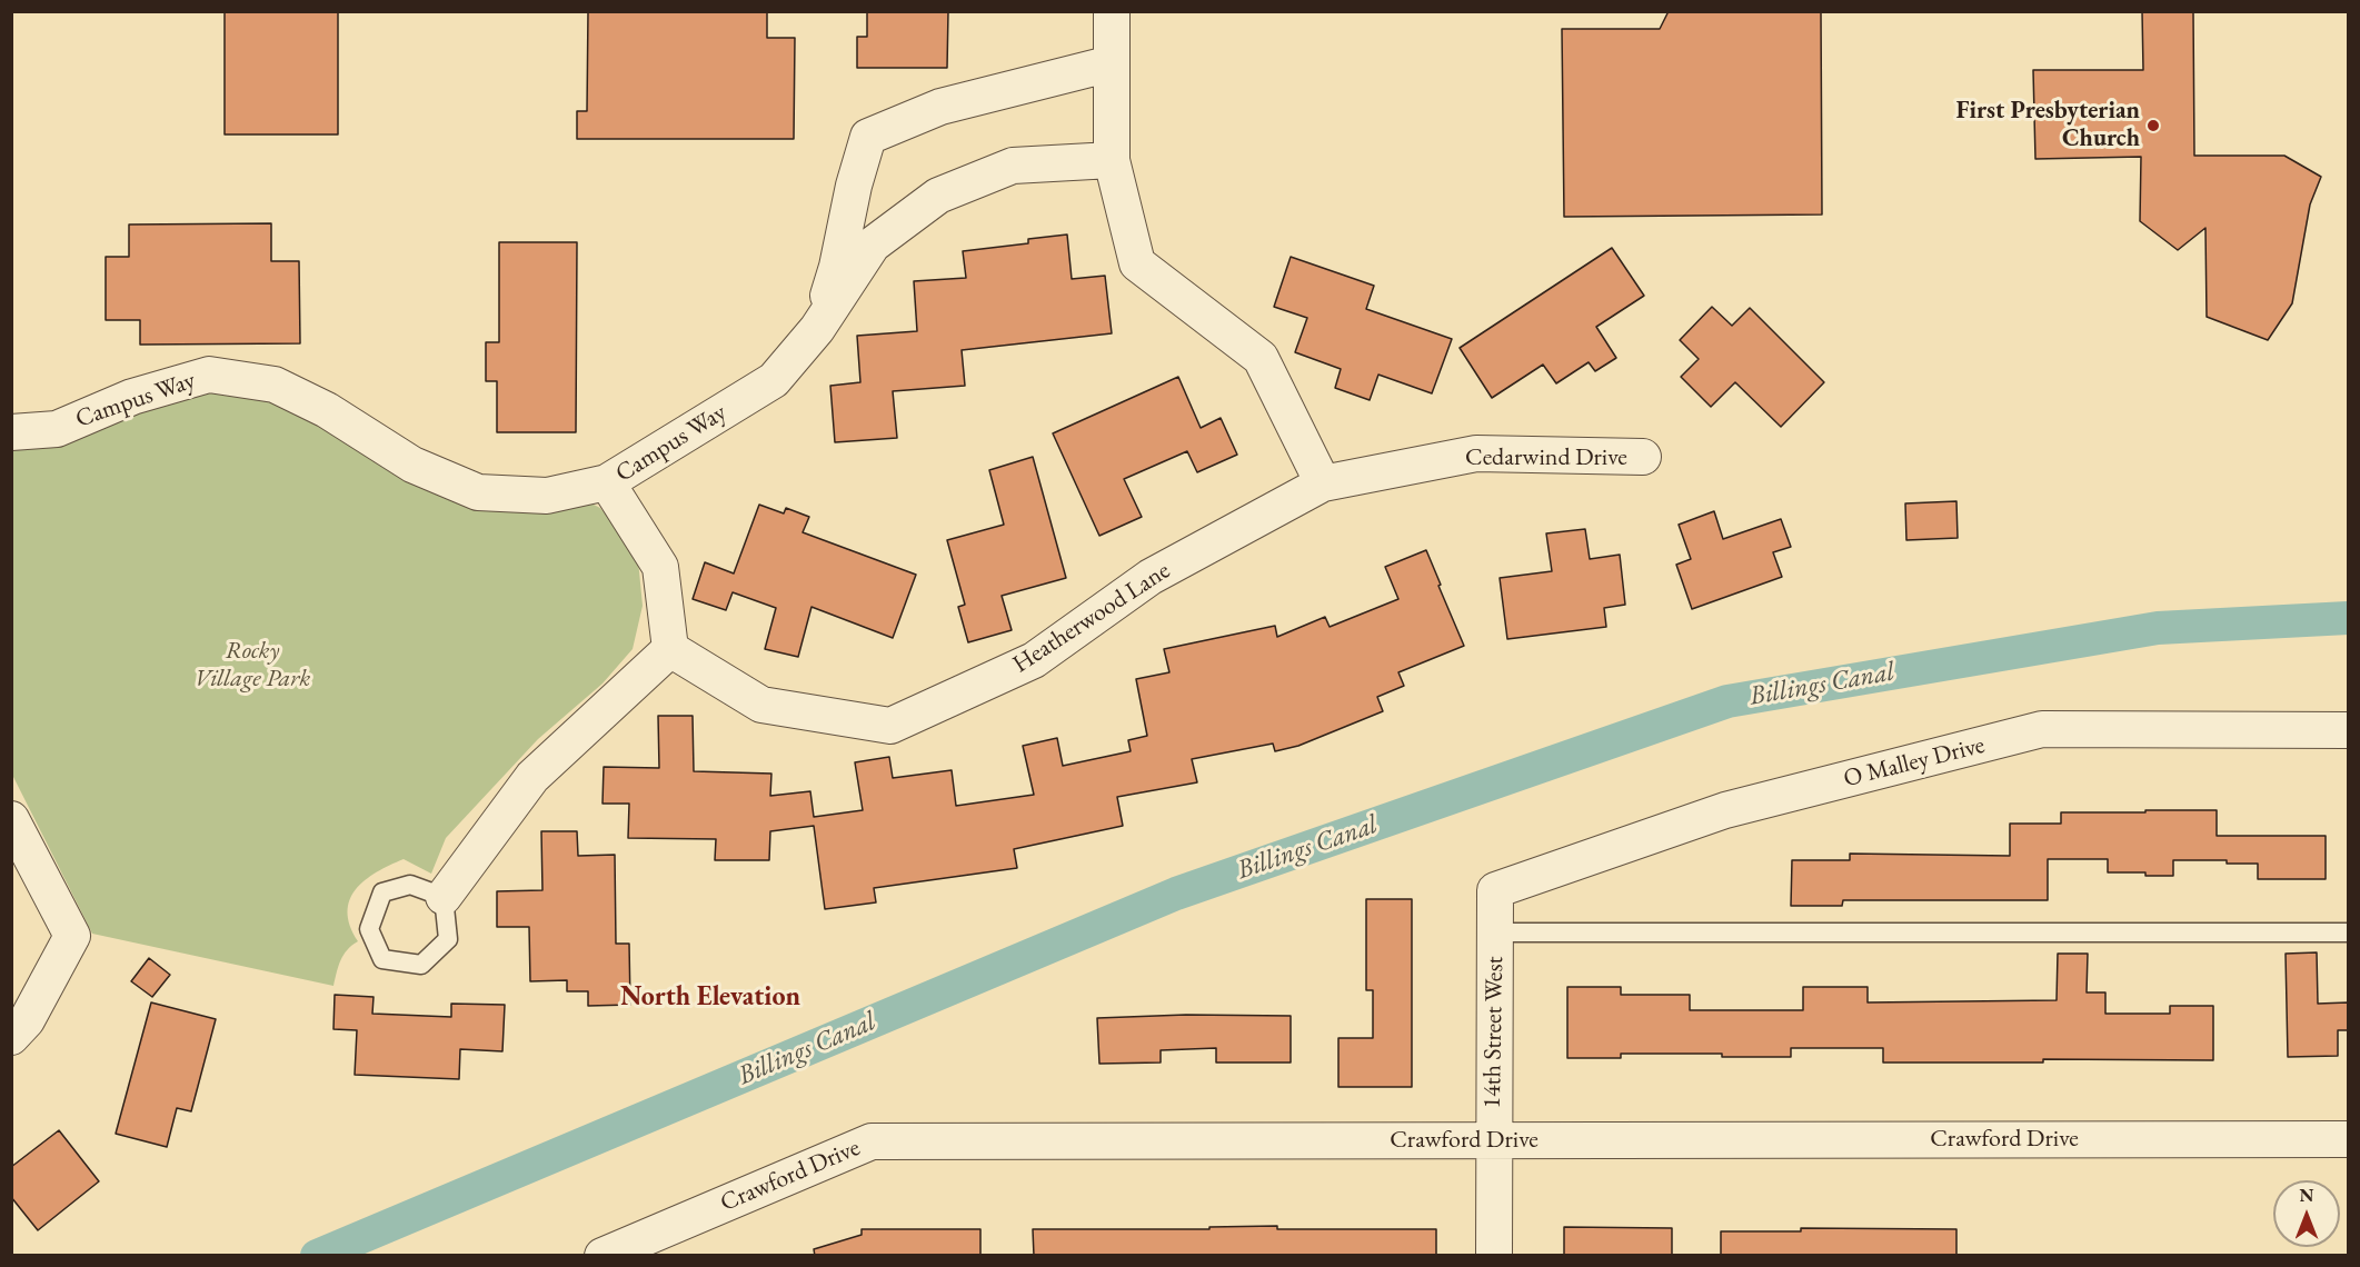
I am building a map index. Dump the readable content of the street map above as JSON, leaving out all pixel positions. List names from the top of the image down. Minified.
{"streets":{"street":["Campus Way","Cedarwind Drive","Heatherwood Lane","O Malley Drive","14th Street West","Crawford Drive"]},"crossings":[["Cedarwind Drive","Heatherwood Lane"],["O Malley Drive","14th Street West"],["14th Street West","Crawford Drive"]],"districts":["North Elevation"],"water":["Billings Canal"],"parks":["Rocky Village Park"],"places":["First Presbyterian Church"],"north":"top"}
